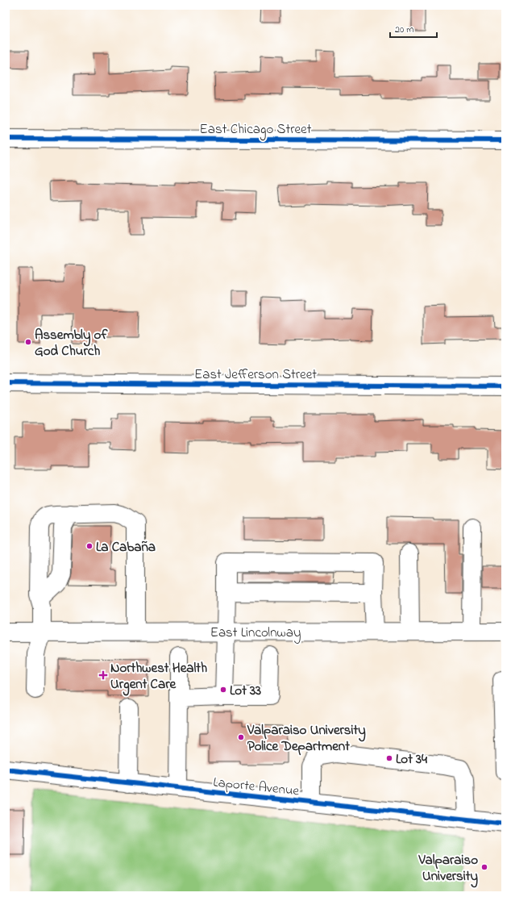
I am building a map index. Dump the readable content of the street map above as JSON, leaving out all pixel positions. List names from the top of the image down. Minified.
{"streets":{"street":["East Chicago Street","East Jefferson Street","East Lincolnway","Laporte Avenue"]},"places":{"other":["Assembly of God Church","La Cabaña","Lot 33","Valparaiso University Police Department","Lot 34","Valparaiso University"],"health":["Northwest Health Urgent Care"]},"scale_bar":"20 m"}
